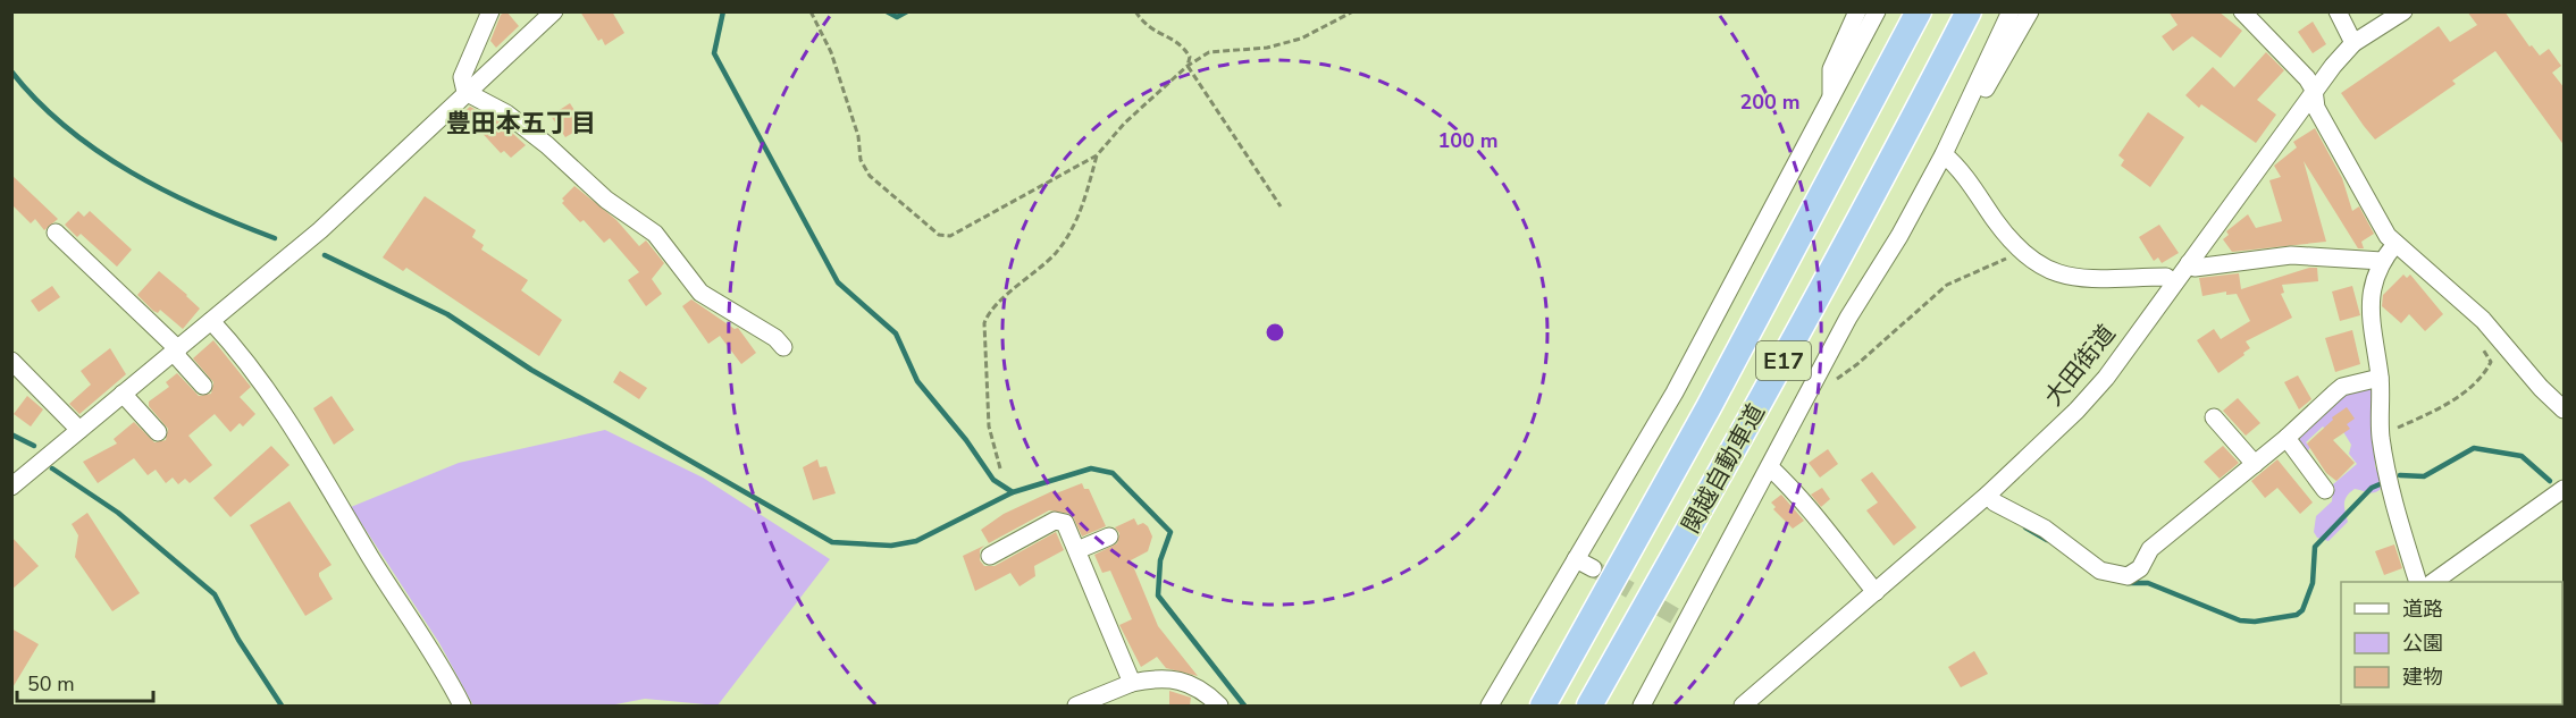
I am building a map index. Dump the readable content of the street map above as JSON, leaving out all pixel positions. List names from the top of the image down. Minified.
{"streets":{"highway":["E17","関越自動車道"],"street":["大田街道"]},"districts":["豊田本五丁目"],"legend":["道路","公園","建物"],"scale_bar":"50 m","rings":["200 m","100 m"]}
